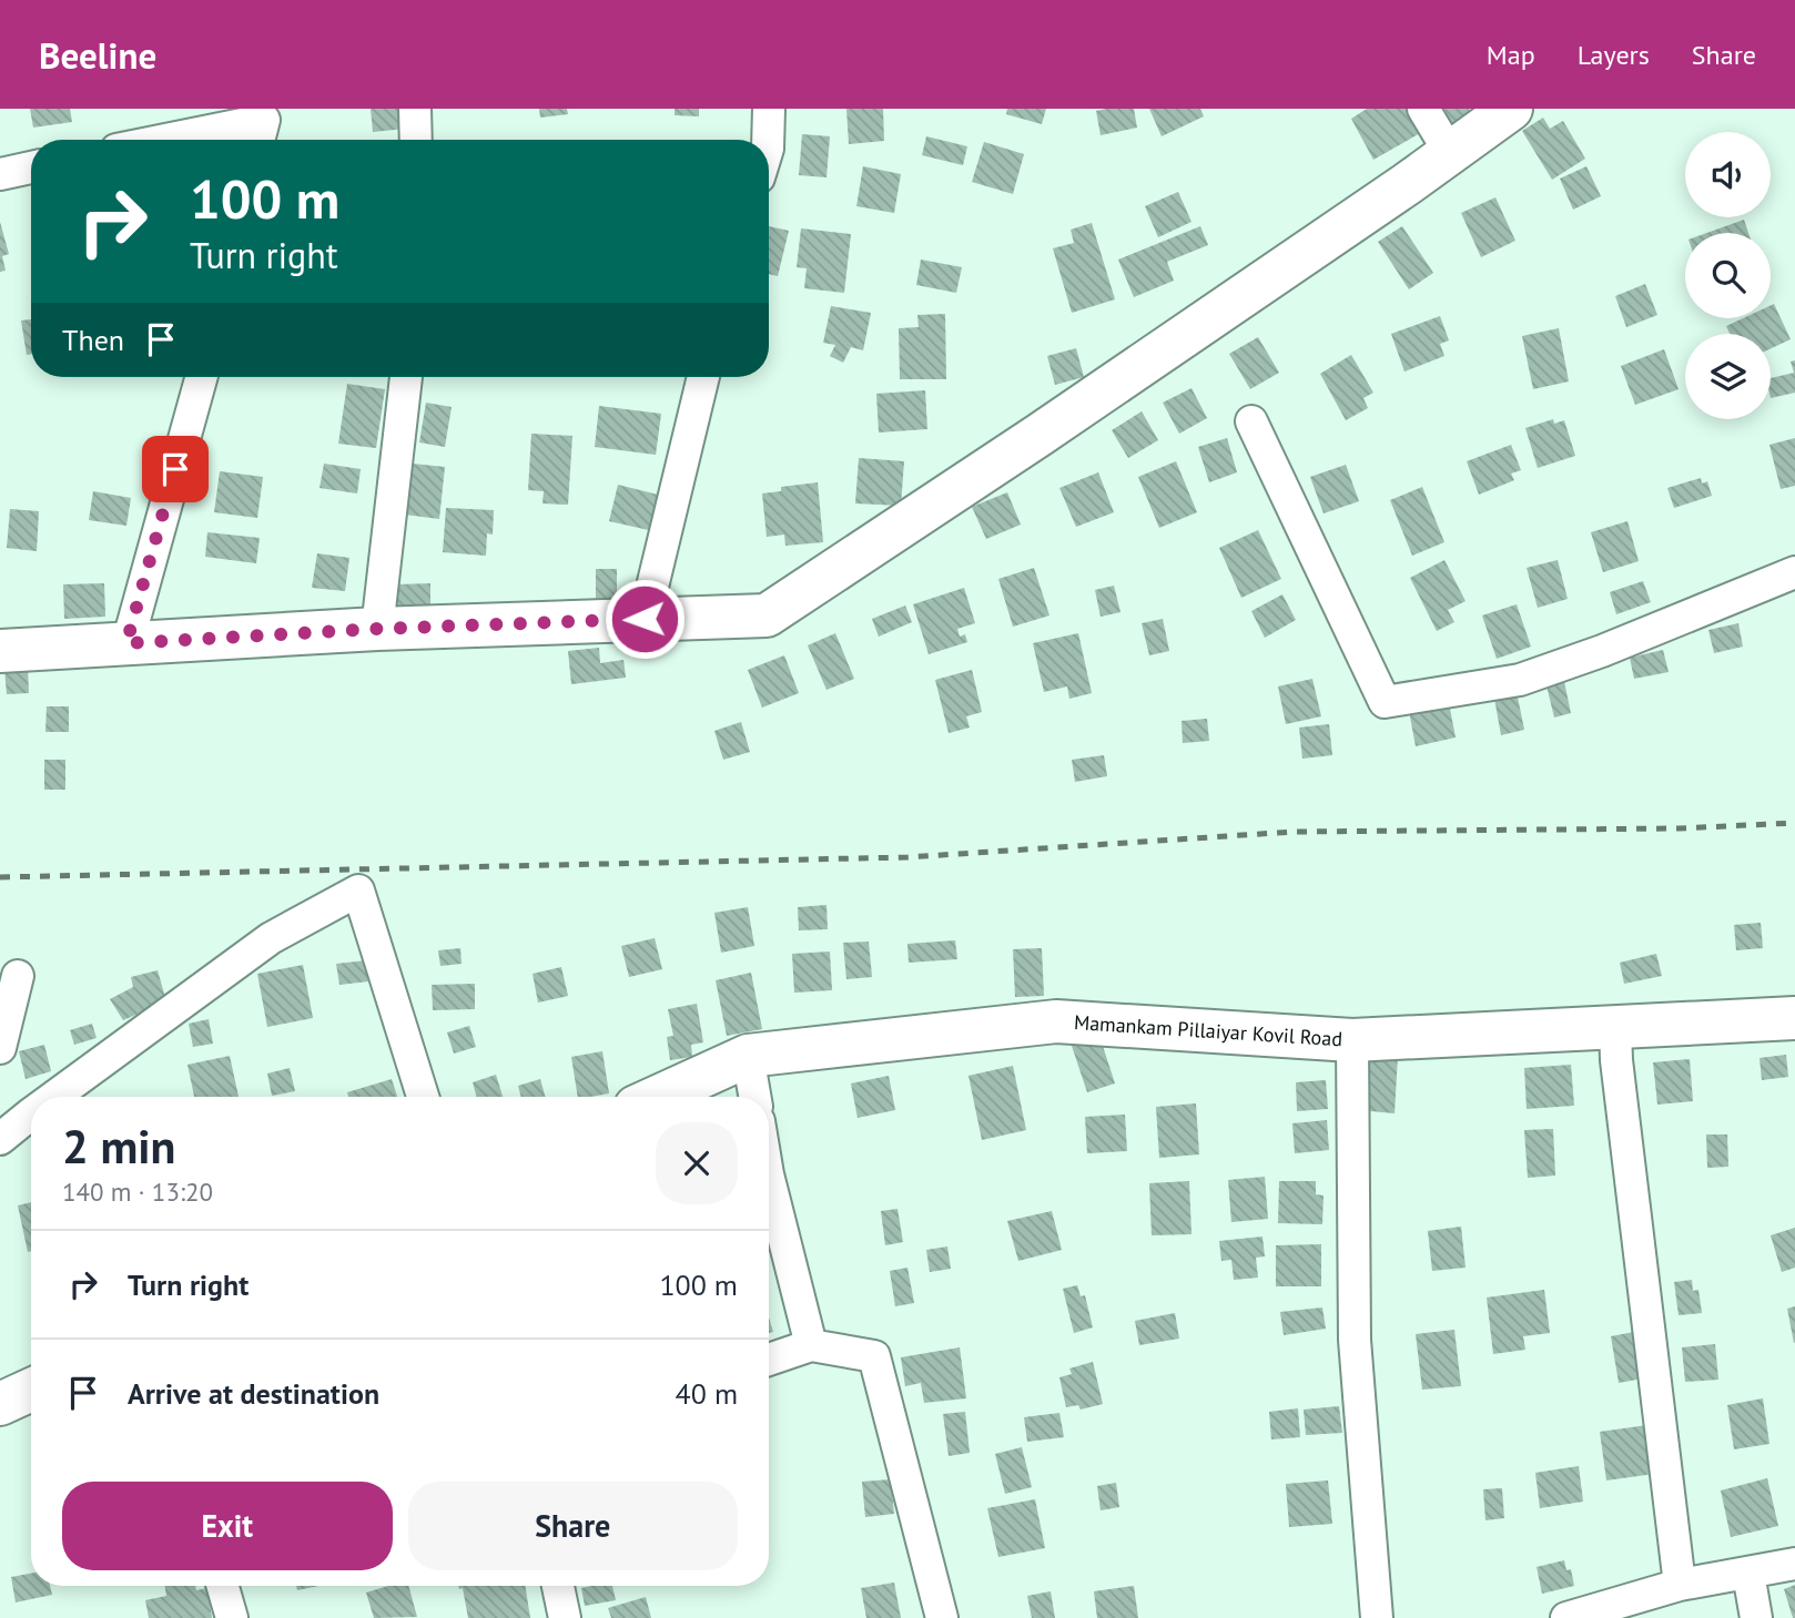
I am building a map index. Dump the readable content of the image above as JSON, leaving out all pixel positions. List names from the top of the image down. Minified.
{"streets":{"street":["Mamankam Pillaiyar Kovil Road"]},"page":{"header":"Beeline","nav":["Map","Layers","Share"],"turn":["100 m","Turn right"],"then":"Then","heading":["2 min","140 m · 13:20"],"list":[{"name":"Turn right","value":"100 m"},{"name":"Arrive at destination","value":"40 m"}],"buttons":["Exit","Share"]}}
